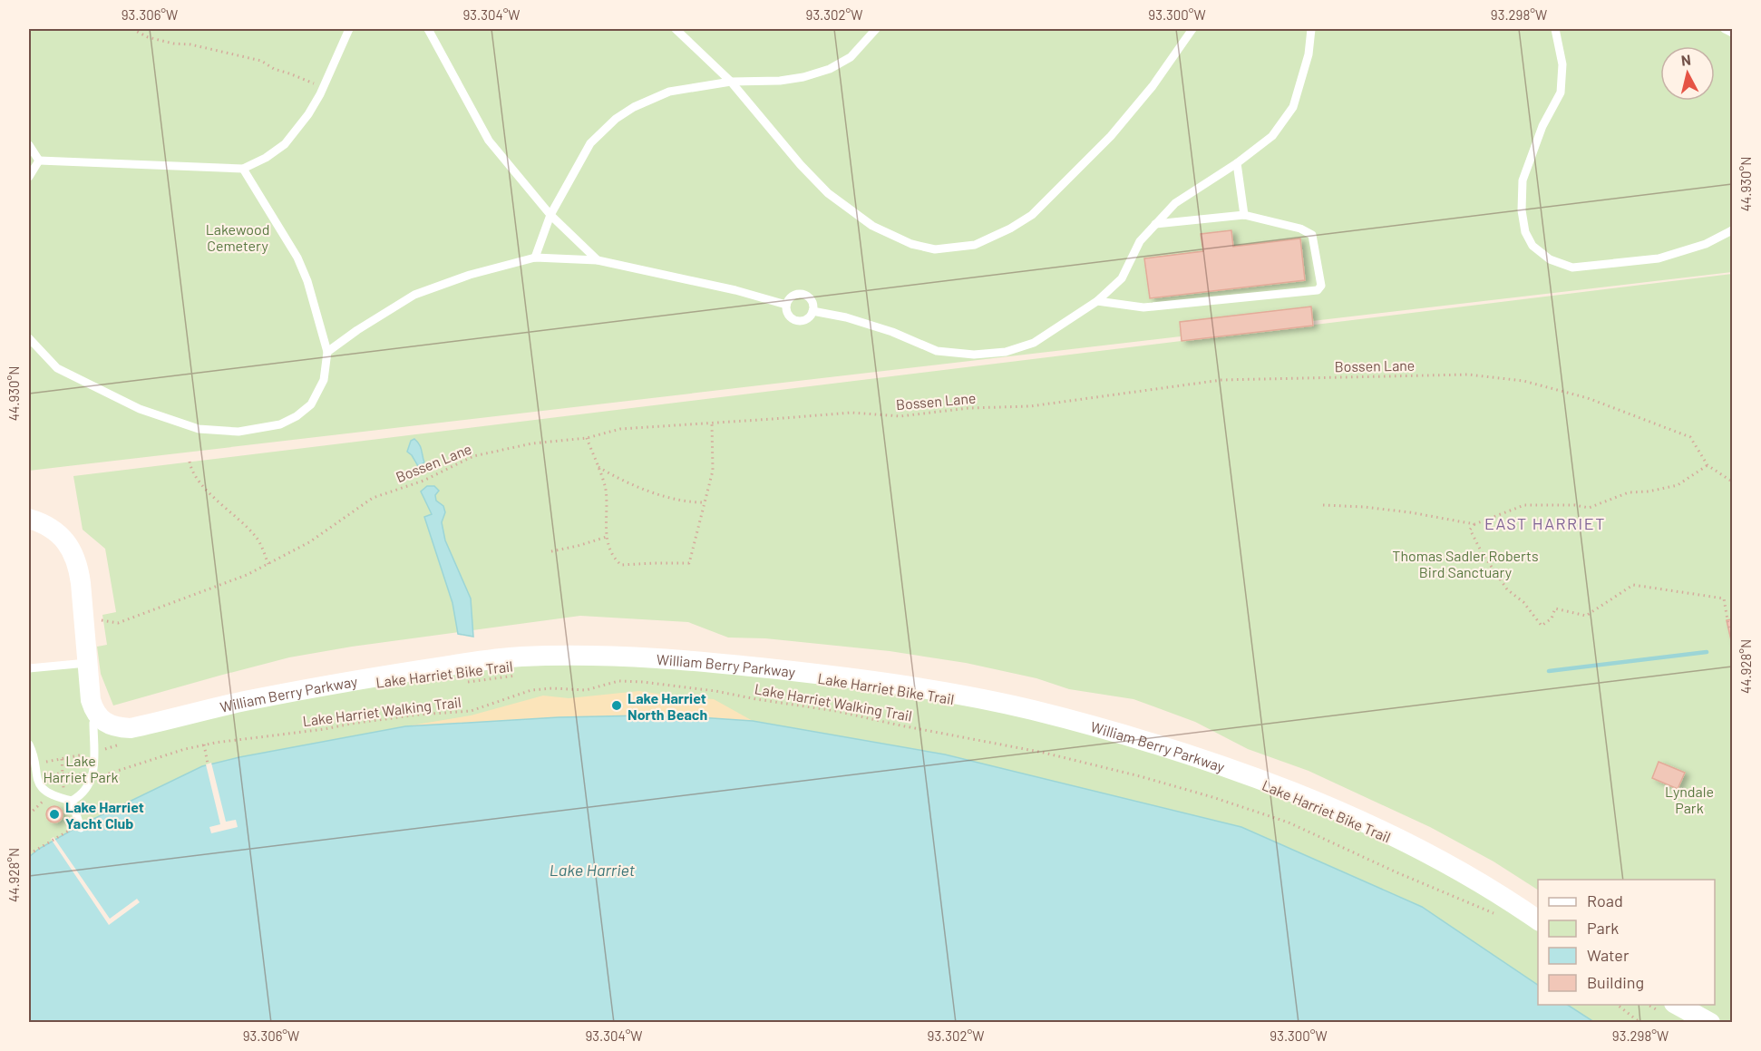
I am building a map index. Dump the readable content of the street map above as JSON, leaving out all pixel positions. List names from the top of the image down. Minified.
{"streets":{"street":["William Berry Parkway"],"path":["Bossen Lane","Lake Harriet Bike Trail","Lake Harriet Walking Trail"]},"districts":["EAST HARRIET"],"water":["Lake Harriet"],"parks":["Lakewood Cemetery","Thomas Sadler Roberts Bird Sanctuary","Lake Harriet Park","Lyndale Park"],"places":["Lake Harriet North Beach","Lake Harriet Yacht Club"],"legend":["Road","Park","Water","Building"],"north":"top","coordinates":["93.306°W","93.304°W","93.302°W","93.300°W","93.298°W","44.930°N","44.928°N"]}
